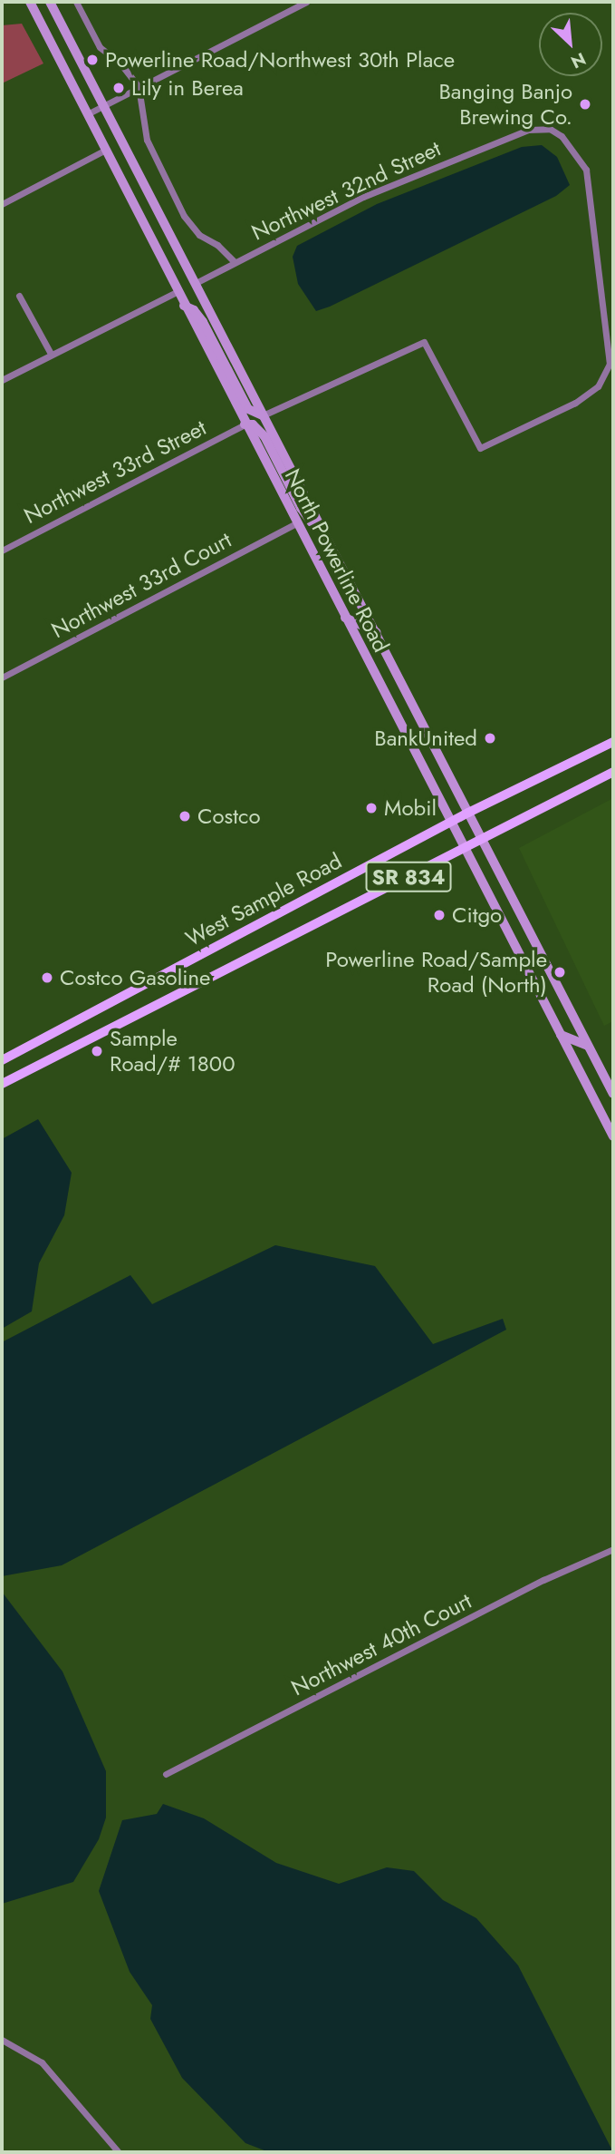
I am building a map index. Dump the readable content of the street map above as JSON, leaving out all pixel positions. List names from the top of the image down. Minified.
{"streets":{"main road":["North Powerline Road","SR 834","West Sample Road"],"street":["Northwest 32nd Street","Northwest 33rd Street","Northwest 33rd Court","Northwest 40th Court"]},"crossings":[["Northwest 32nd Street","North Powerline Road"],["Northwest 33rd Street","North Powerline Road"],["North Powerline Road","Northwest 33rd Court"],["North Powerline Road","West Sample Road"]],"places":["Powerline Road/Northwest 30th Place","Lily in Berea","Banging Banjo Brewing Co.","BankUnited","Mobil","Costco","Citgo","Powerline Road/Sample Road (North)","Costco Gasoline","Sample Road/# 1800"],"north":"bottom right"}
